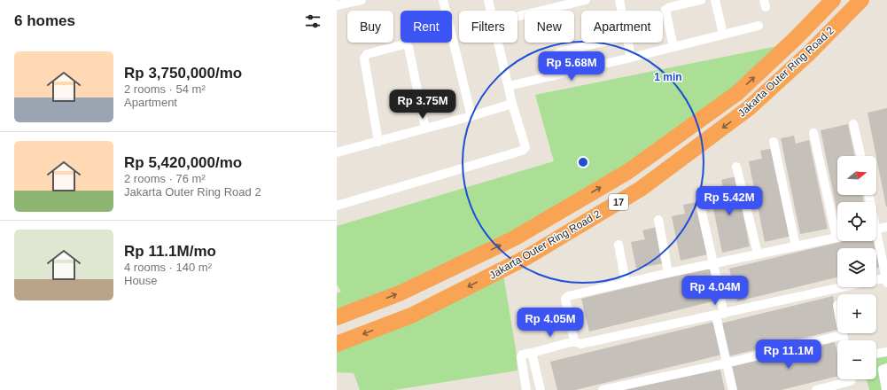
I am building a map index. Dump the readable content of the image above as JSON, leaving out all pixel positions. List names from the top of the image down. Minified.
{"streets":{"highway":["Jakarta Outer Ring Road 2","17"]},"north":"right","page":{"heading":"6 homes","chip":["Buy","Rent","Filters","New","Apartment"],"list":[{"name":"Rp 3,750,000/mo","note":"2 rooms · 54 m² · Apartment"},{"name":"Rp 5,420,000/mo","note":"2 rooms · 76 m² · Jakarta Outer Ring Road 2"},{"name":"Rp 11.1M/mo","note":"4 rooms · 140 m² · House"}],"price":["Rp 5.68M","Rp 3.75M","Rp 5.42M","Rp 4.04M","Rp 4.05M","Rp 11.1M"],"map_buttons":["+","−"]},"rings":["1 min"]}
